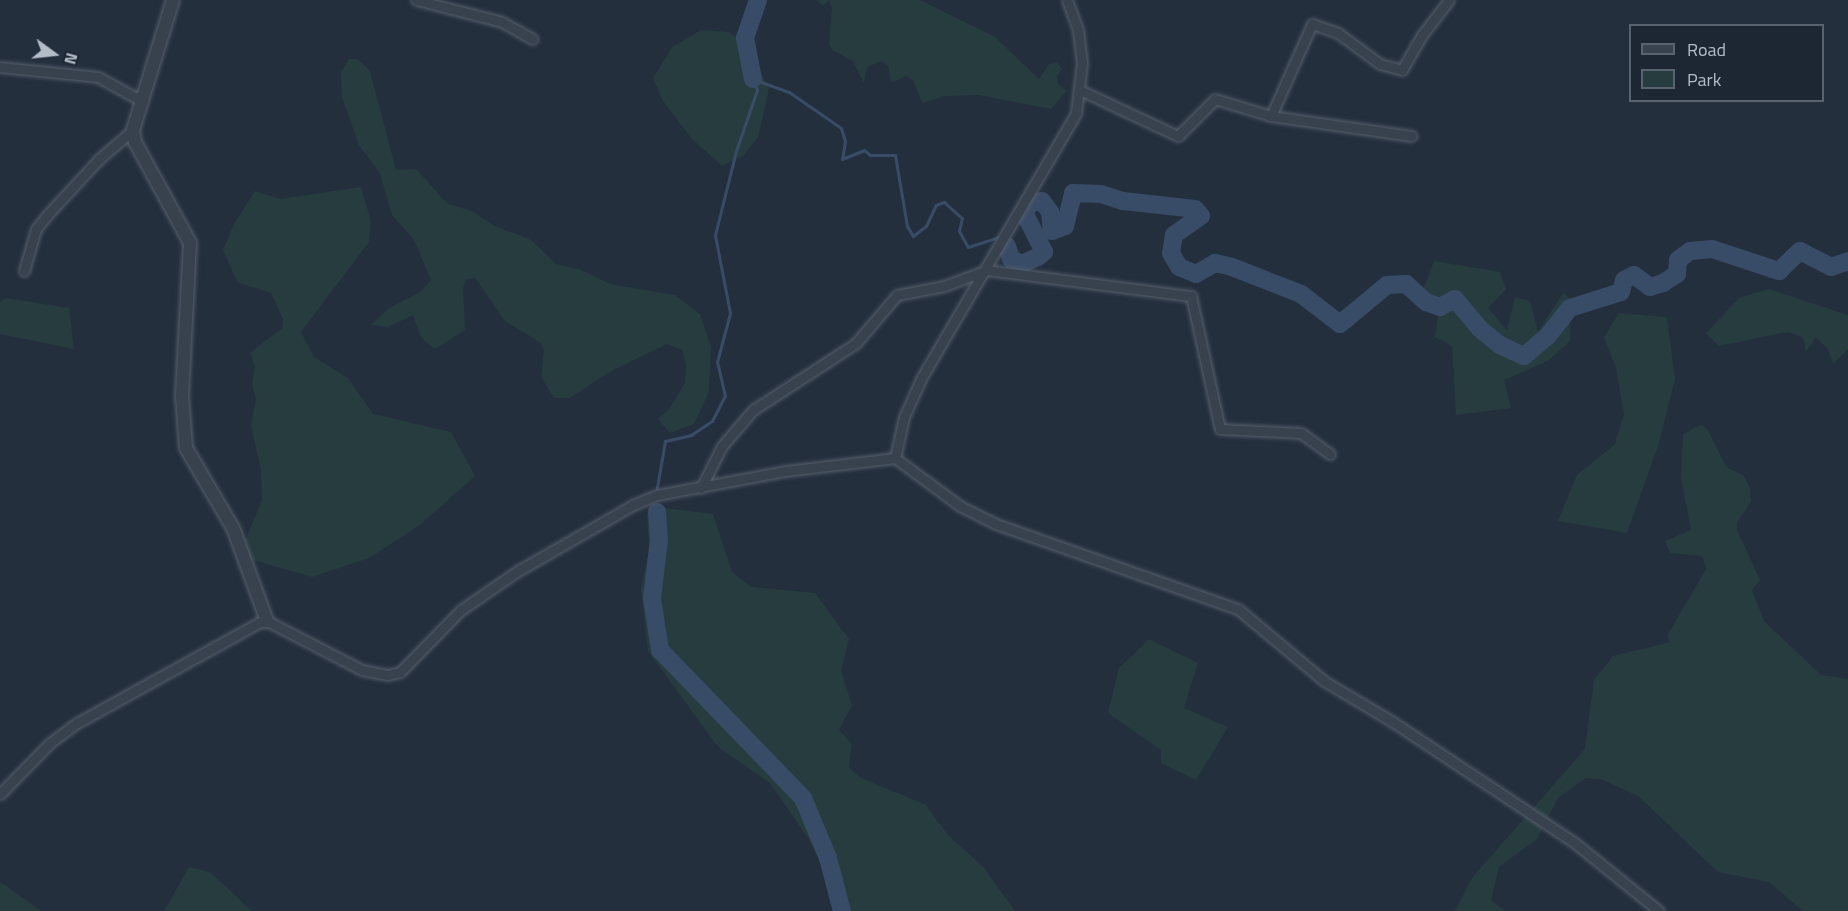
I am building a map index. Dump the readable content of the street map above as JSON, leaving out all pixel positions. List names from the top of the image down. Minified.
{"legend":["Road","Park"],"north":"right"}
